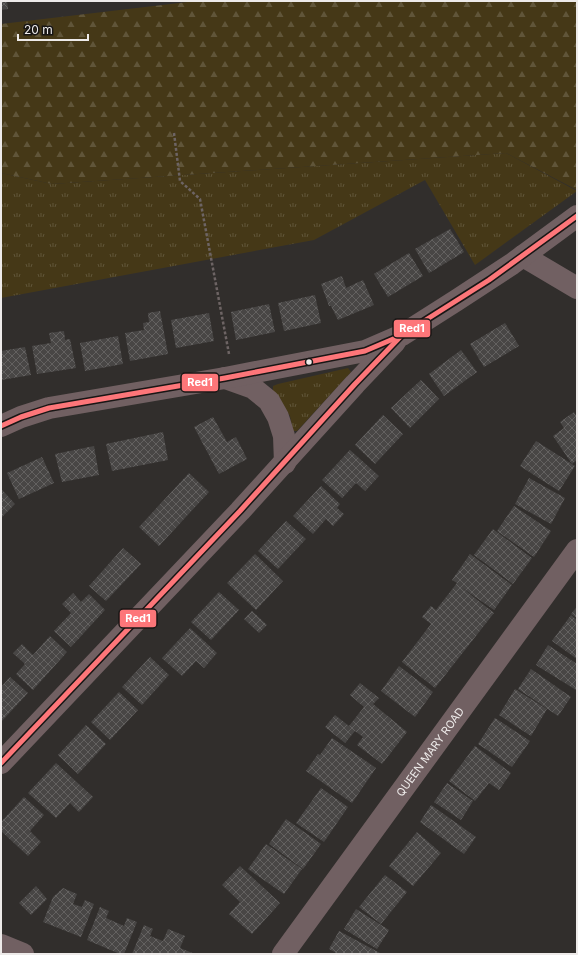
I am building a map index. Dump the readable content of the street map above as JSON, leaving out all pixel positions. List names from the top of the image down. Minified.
{"streets":{"street":["QUEEN MARY ROAD"]},"lines":["transit line Red1"],"scale_bar":"20 m"}
